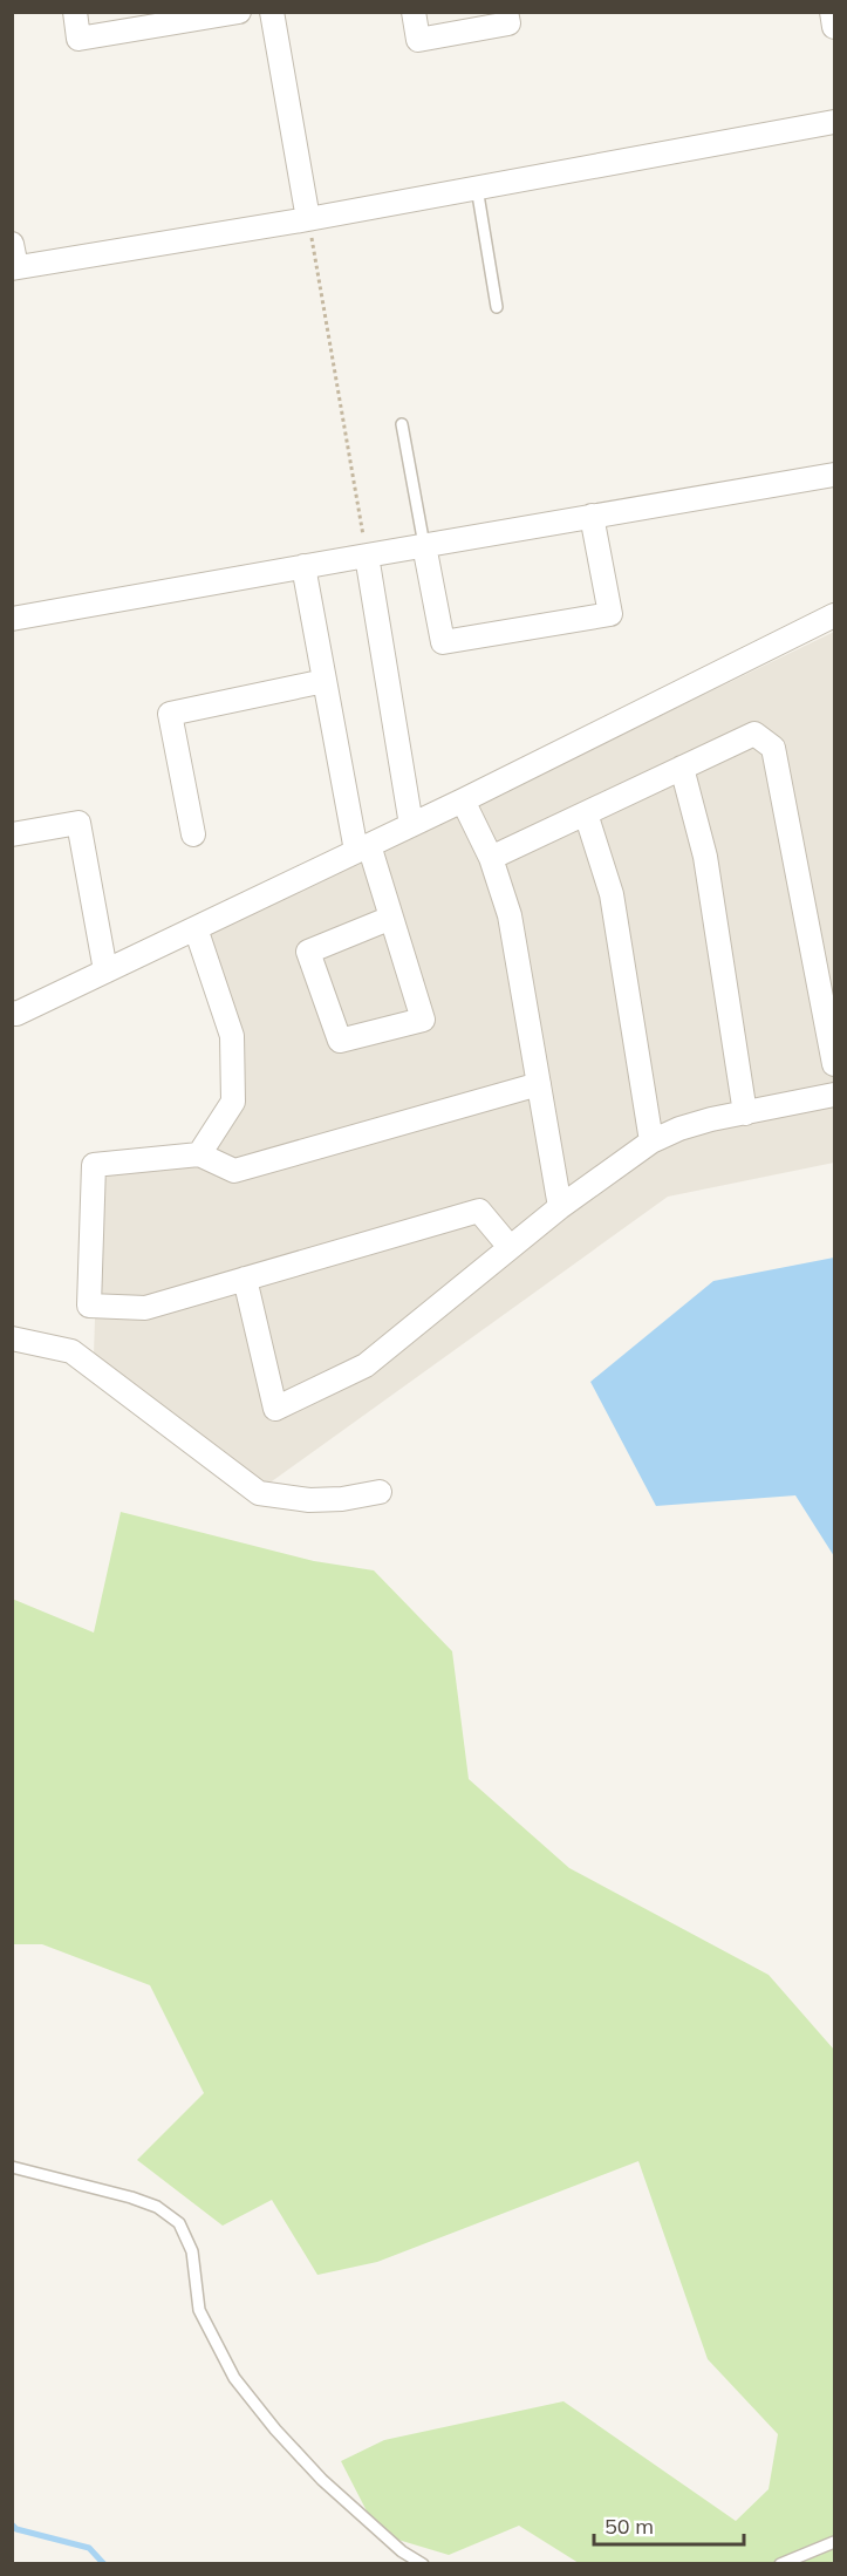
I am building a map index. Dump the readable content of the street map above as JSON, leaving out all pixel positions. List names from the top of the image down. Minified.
{"scale_bar":"50 m"}
